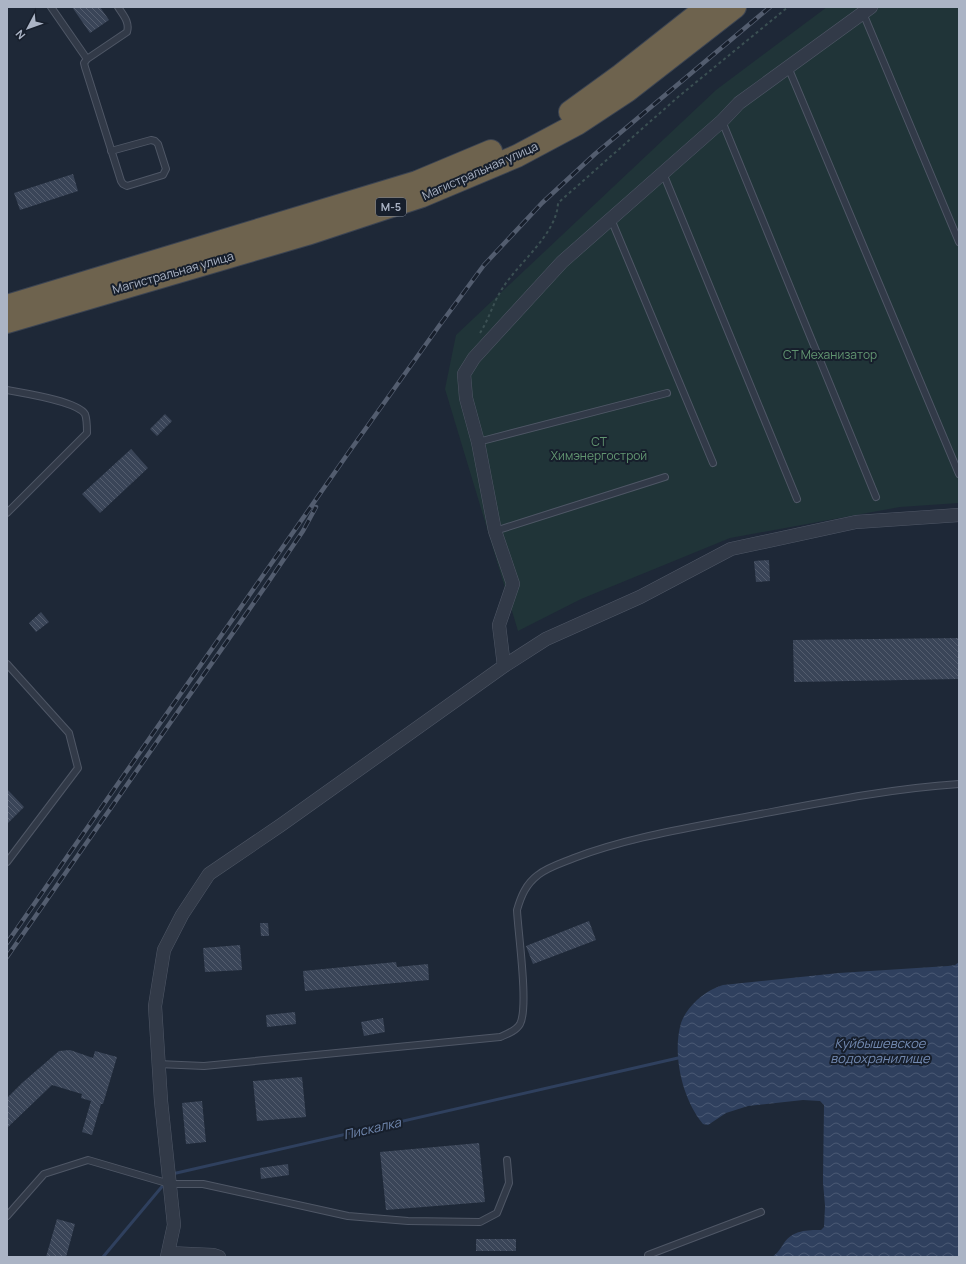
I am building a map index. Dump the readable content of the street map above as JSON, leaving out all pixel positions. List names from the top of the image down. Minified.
{"streets":{"highway":["Магистральная улица","М-5"]},"water":["Куйбышевское водохранилище","Пискалка"],"parks":["СТ Механизатор","СТ Химэнергострой"],"north":"bottom left"}
